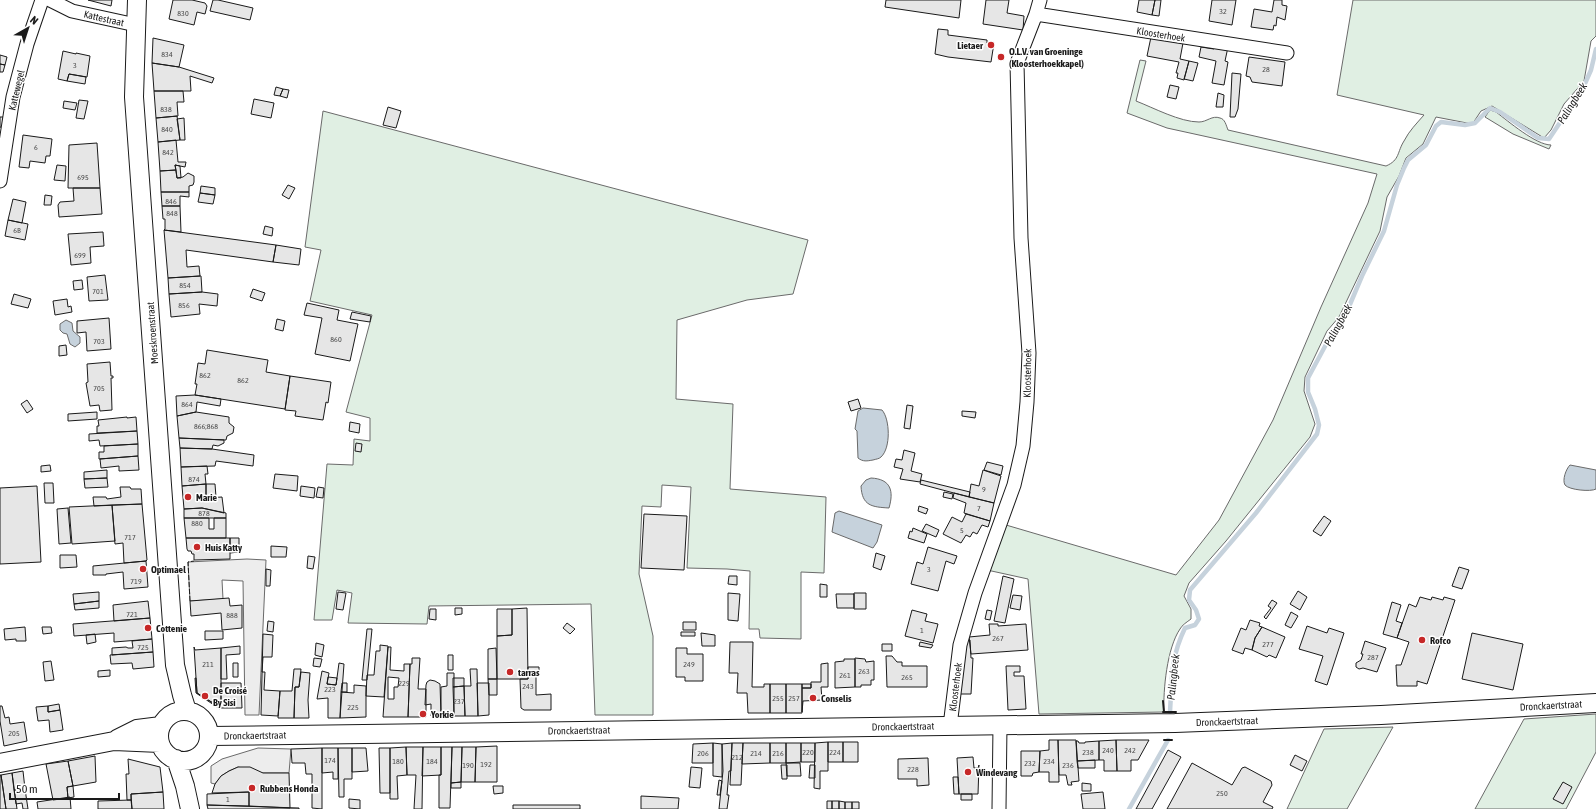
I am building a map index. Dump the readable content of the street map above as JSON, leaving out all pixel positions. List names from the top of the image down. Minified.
{"streets":{"main road":["Moeskroenstraat","Dronckaertstraat"],"street":["Kattestraat","Kloosterhoek","Kattewegel"]},"crossings":[["Kattestraat","Moeskroenstraat"],["Kloosterhoek","Dronckaertstraat"],["Moeskroenstraat","Dronckaertstraat"]],"water":["Palingbeek"],"places":["Lietaer","O.L.V. van Groeninge (Kloosterhoekkapel)","Marie","Huis Katty","Optimael","Cottenie","Rofco","tarras","De Croisé By Sisi","Conselis","Yorkie","Windevang","Rubbens Honda"],"house_numbers":["32","830","834","3","28","838","840","6","842","695","846","848","6B","699","854","701","856","860","703","862","862","705","864","866;868","874","9","7","878","880","5","717","3","719","721","888","1","267","277","725","287","211","249","263","261","265","229","243","223","255","257","237","225","205","240","242","220","224","238","206","214","216","212","174","180","184","234","232","192","190","236","228","250","1"],"scale_bar":"50 m","north":"top right"}
